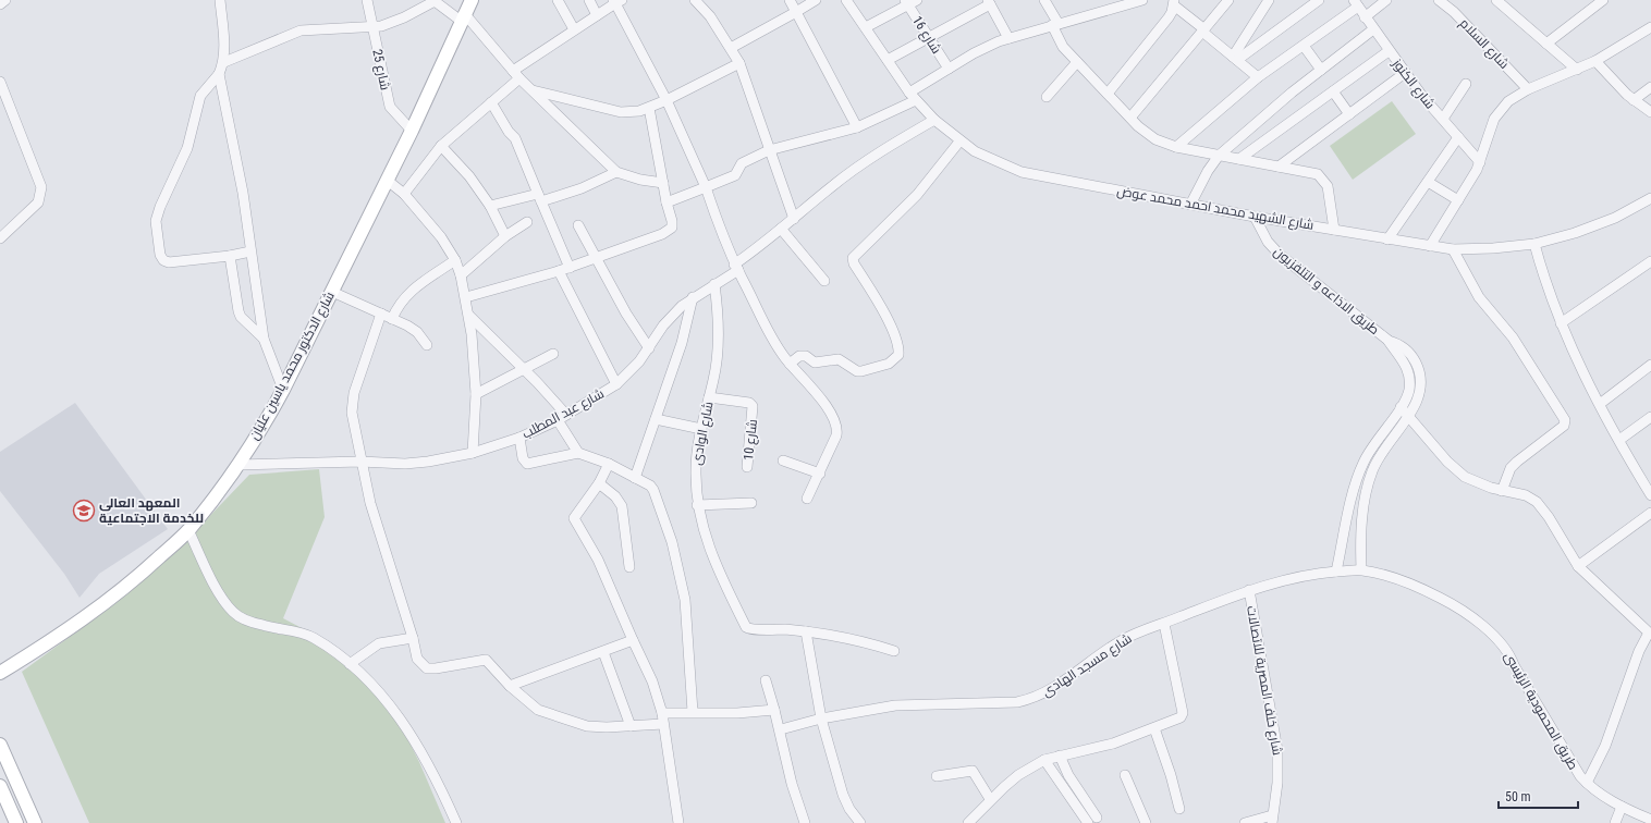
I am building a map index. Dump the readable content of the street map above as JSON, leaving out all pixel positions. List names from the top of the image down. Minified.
{"streets":{"main road":["شارع الدكتور محمد ياسين عليان"],"street":["شارع 16","شارع السلام","شارع 25","شارع الكنوز","شارع الشهيد محمد احمد محمد عوض","طريق الاذاعه و التلفزيون","شارع عبد المطلب","شارع الوادى","شارع 10","شارع مسجد الهادى","شارع خلف المصرية للاتصالات","طريق المحمودية الرئيسى"]},"crossings":[["شارع 25","شارع الدكتور محمد ياسين عليان"],["شارع الشهيد محمد احمد محمد عوض","طريق الاذاعه و التلفزيون"],["شارع الشهيد محمد احمد محمد عوض","شارع عبد المطلب"],["طريق الاذاعه و التلفزيون","شارع مسجد الهادى"],["طريق الاذاعه و التلفزيون","طريق المحمودية الرئيسى"],["شارع الدكتور محمد ياسين عليان","شارع عبد المطلب"],["شارع عبد المطلب","شارع الوادى"],["شارع الوادى","شارع 10"],["شارع مسجد الهادى","شارع خلف المصرية للاتصالات"],["شارع مسجد الهادى","طريق المحمودية الرئيسى"]],"places":{"school or university":["المعهد العالى للخدمة الاجتماعية"]},"scale_bar":"50 m"}
